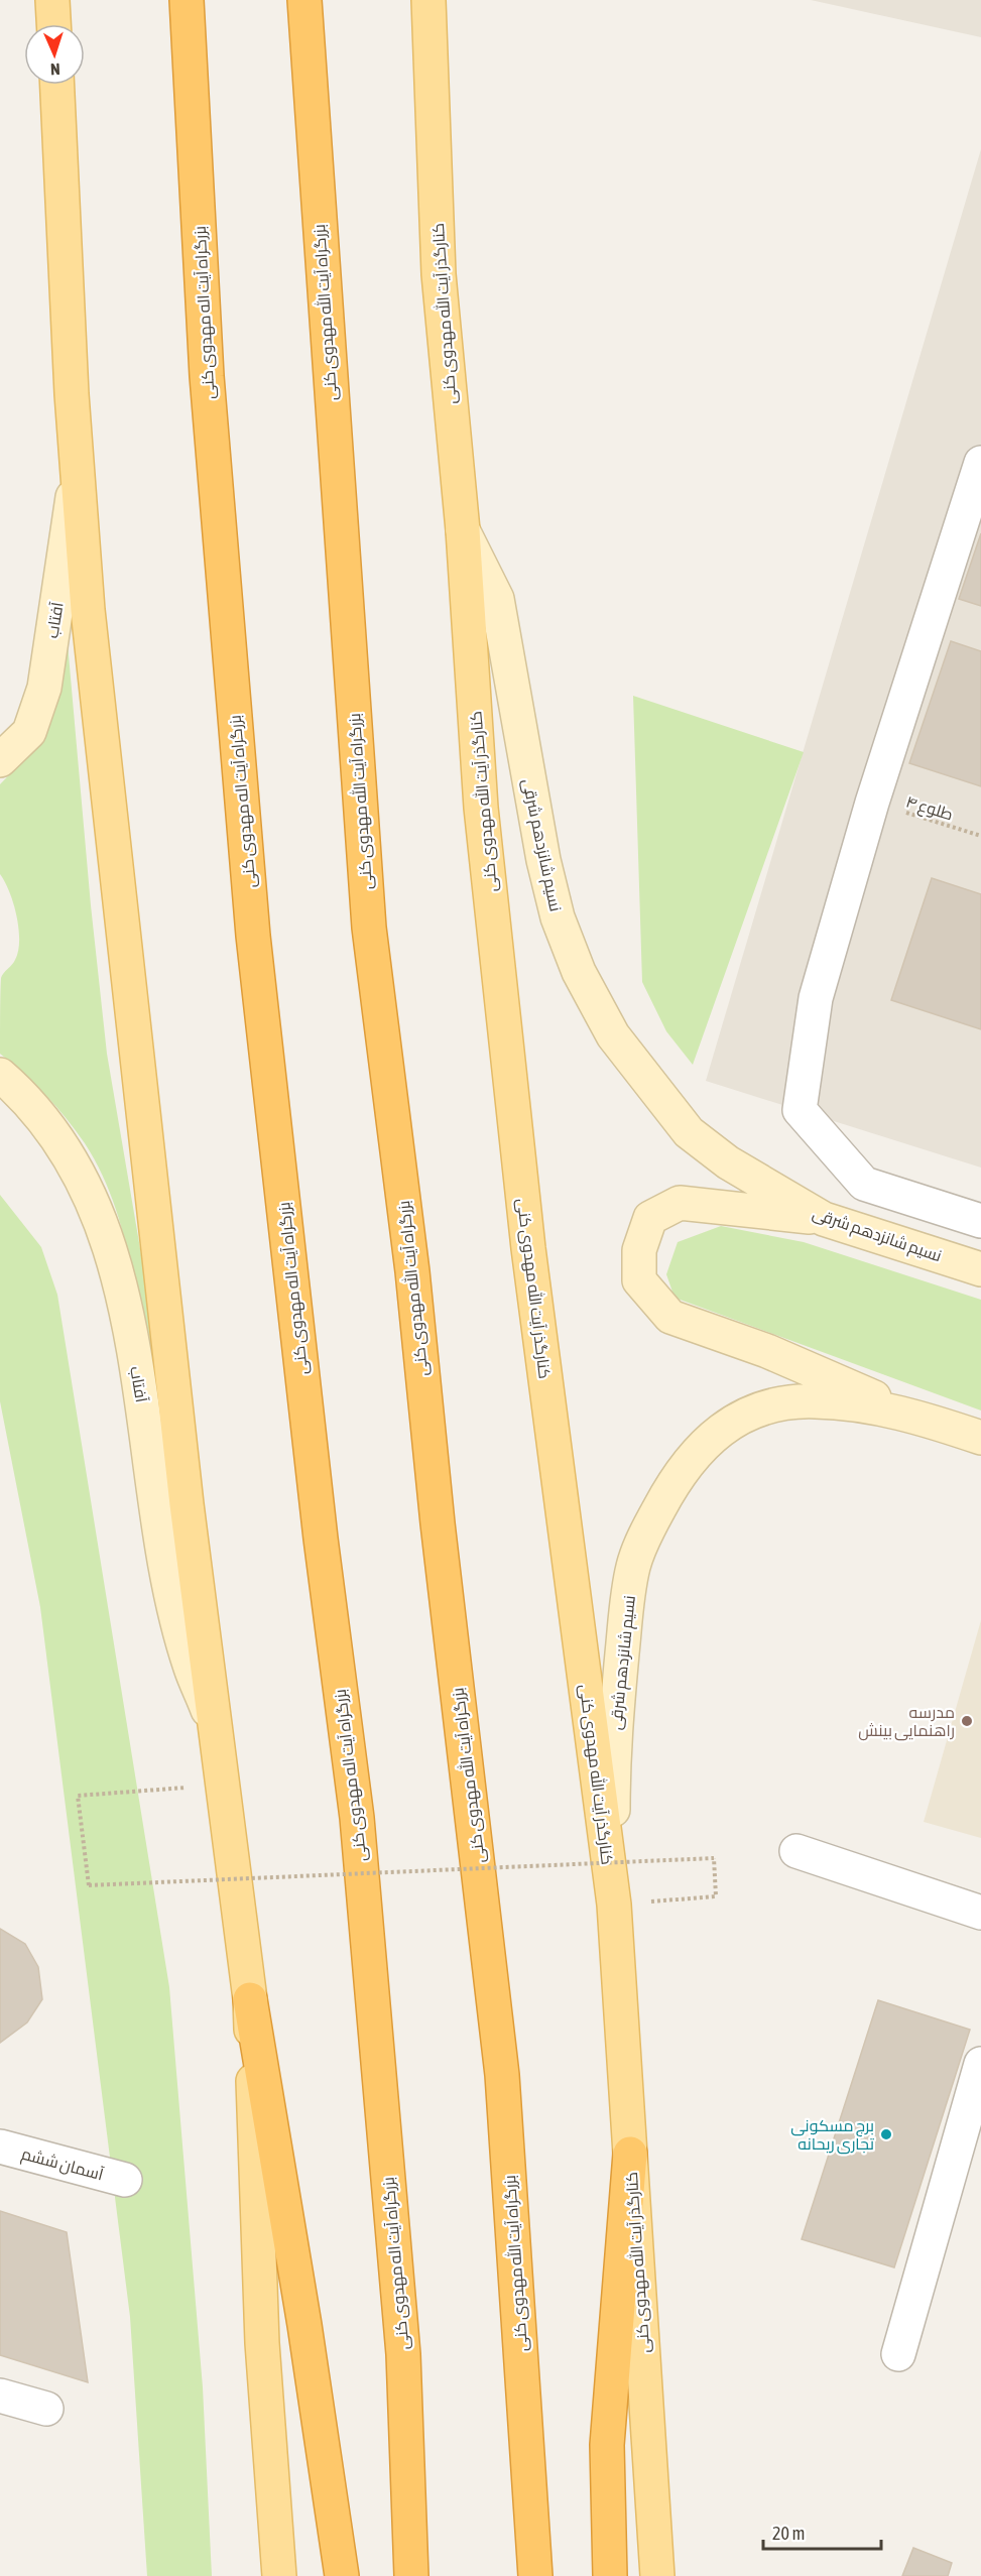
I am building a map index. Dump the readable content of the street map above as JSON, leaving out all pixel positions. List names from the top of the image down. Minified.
{"streets":{"highway":["بزرگراه آیت اله مهدوی کنی","بزرگراه آیت الله مهدوی کنی"],"main road":["کنارگذر آیت الله مهدوی کنی","آفتاب","نسیم شانزدهم شرقی"],"street":["آسمان ششم"],"path":["طلوع ۴"]},"crossings":[["کنارگذر آیت الله مهدوی کنی","نسیم شانزدهم شرقی"]],"places":["مدرسه راهنمایی بینش","برج مسکونی تجاری ریحانه"],"scale_bar":"20 m","north":"bottom"}
